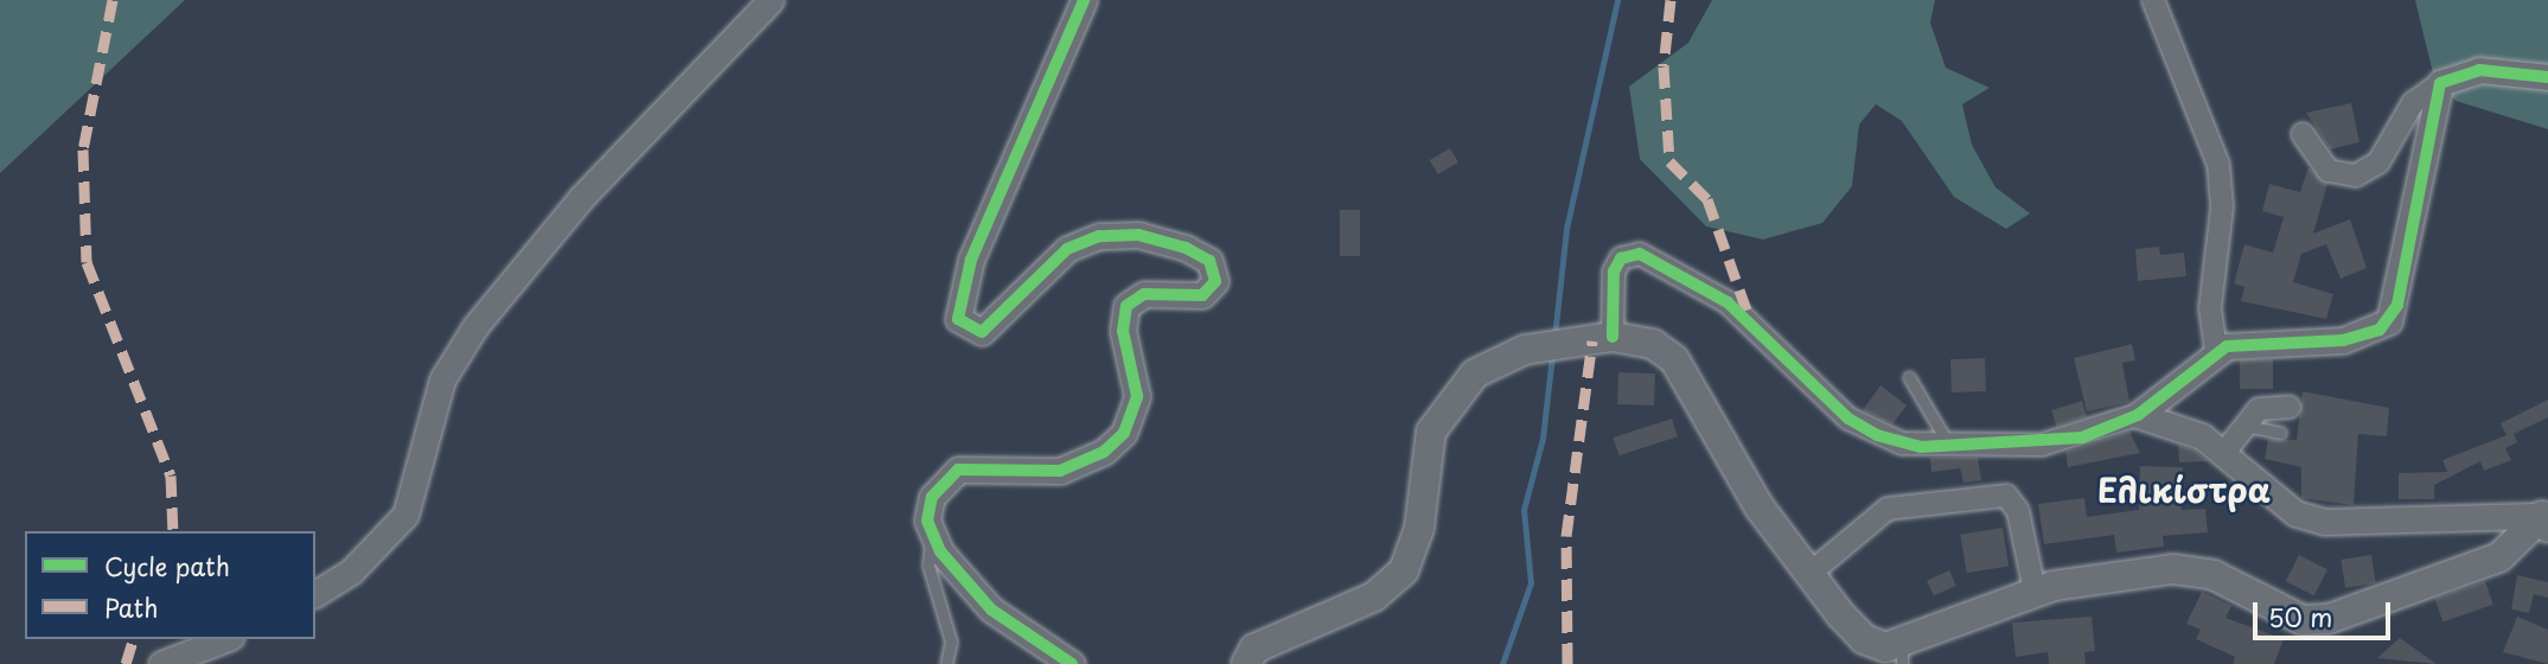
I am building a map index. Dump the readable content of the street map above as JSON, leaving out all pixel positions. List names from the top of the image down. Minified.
{"districts":["Ελικίστρα"],"legend":["Cycle path","Path"],"scale_bar":"50 m"}
